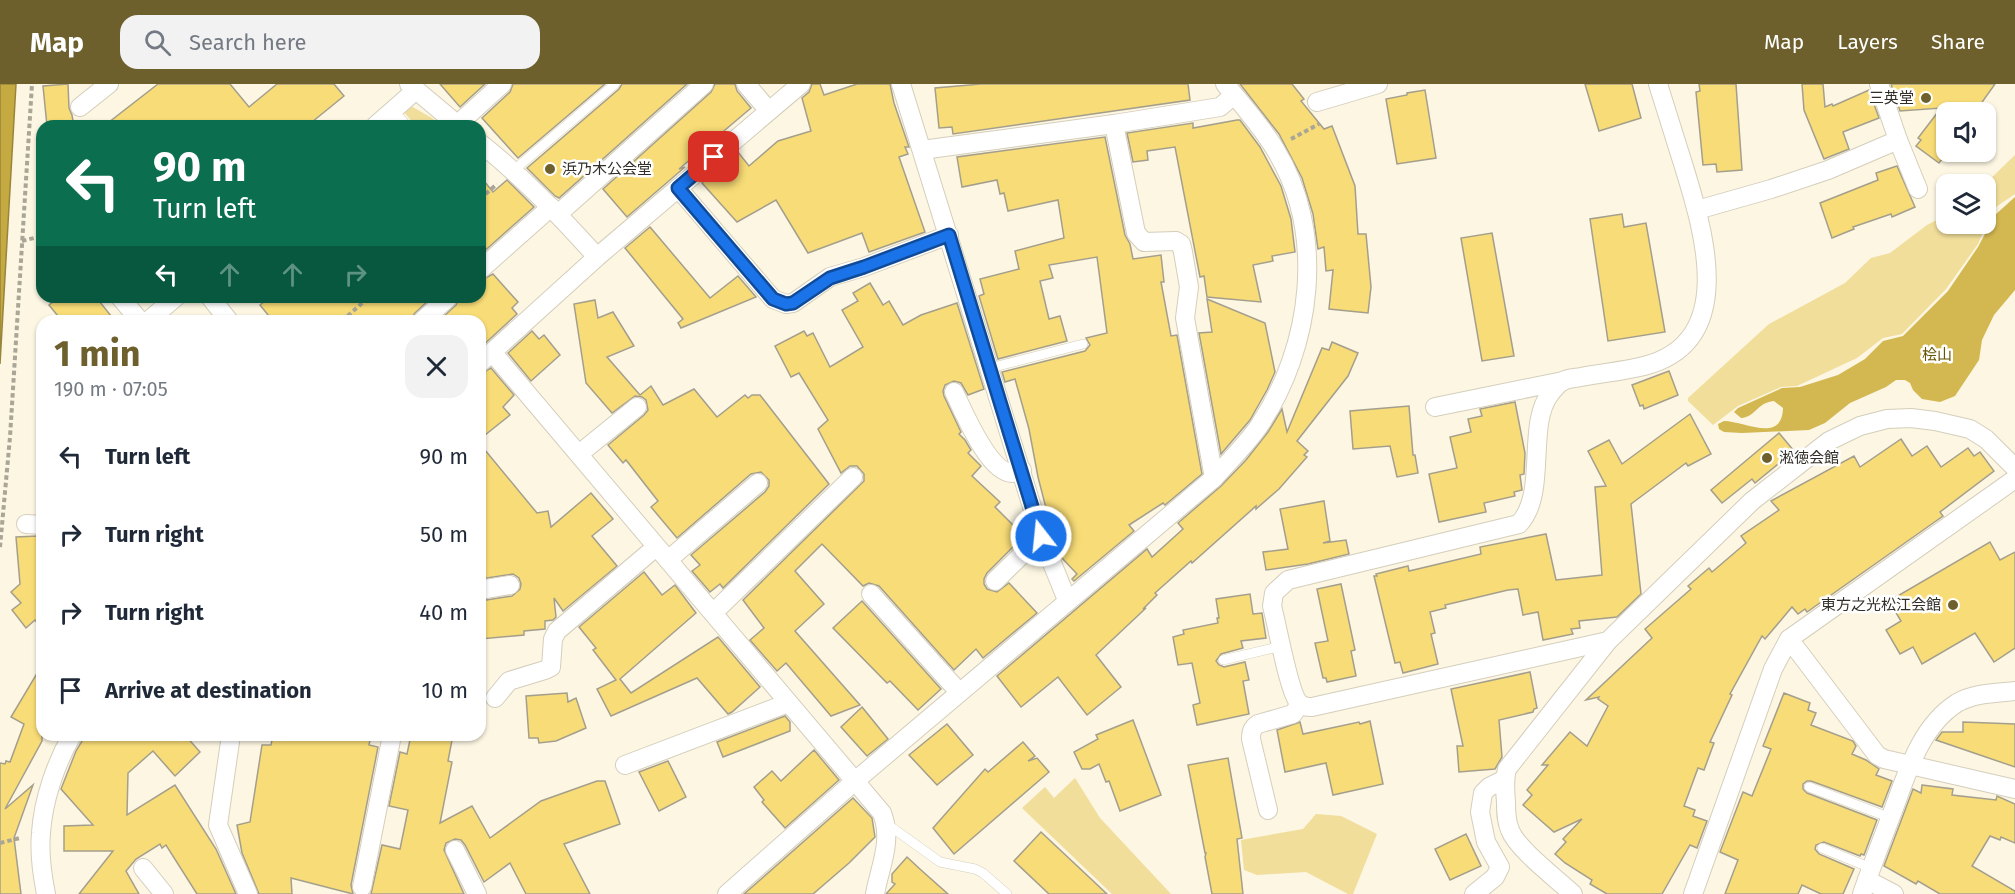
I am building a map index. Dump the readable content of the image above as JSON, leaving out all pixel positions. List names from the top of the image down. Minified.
{"parks":["桧山"],"places":["三英堂","浜乃木公会堂","淞徳会館","東方之光松江会館"],"page":{"header":"Map","search":"Search here","nav":["Map","Layers","Share"],"turn":["90 m","Turn left"],"heading":["1 min","190 m · 07:05"],"list":[{"name":"Turn left","value":"90 m"},{"name":"Turn right","value":"50 m"},{"name":"Turn right","value":"40 m"},{"name":"Arrive at destination","value":"10 m"}]}}
